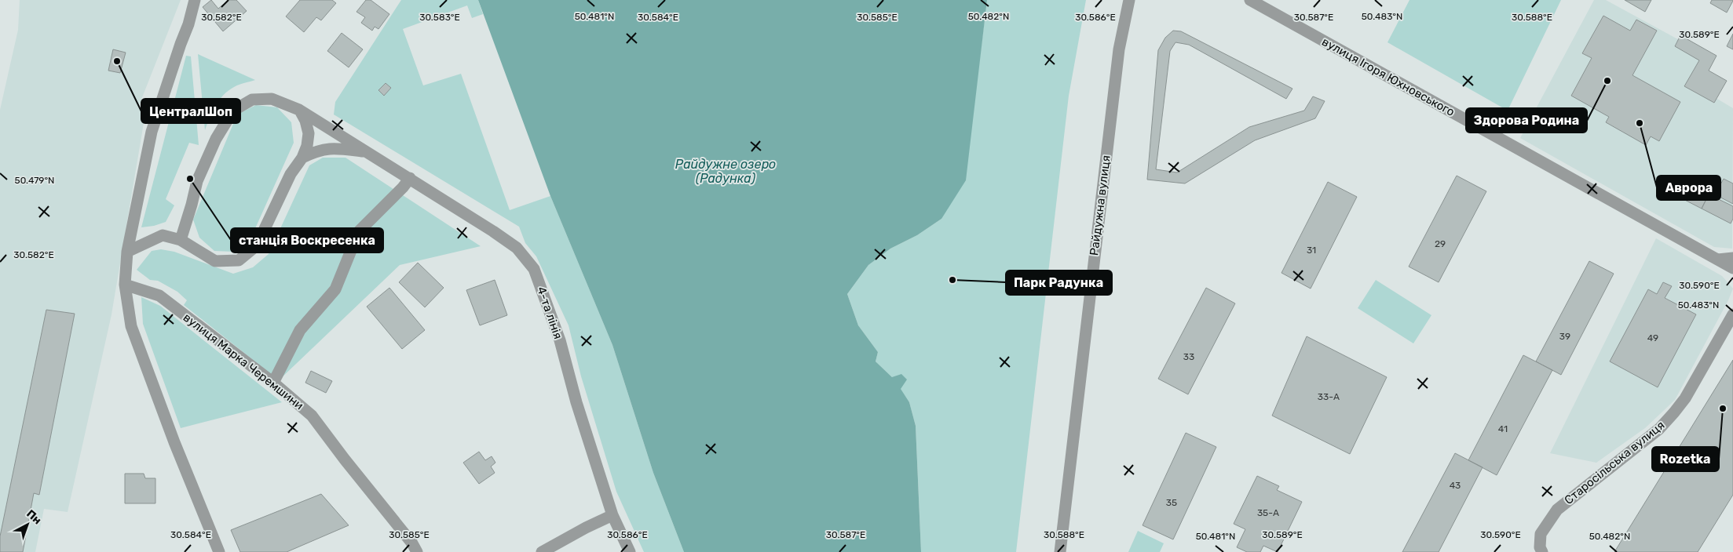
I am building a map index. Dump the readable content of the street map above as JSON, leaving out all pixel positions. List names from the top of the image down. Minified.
{"streets":{"street":["вулиця Ігоря Юхновського","Райдужна вулиця","4-та лінія","вулиця Марка Черемшини","Старосільська вулиця"]},"water":["Райдужне озеро (Радунка)"],"places":["ЦентралШоп","Здорова Родина","Аврора","станція Воскресенка","Парк Радунка","Rozetka"],"house_numbers":["29","31","39","49","33","33-А","41","43","35","35-А"],"north":"top right","coordinates":["50.481°N","50.482°N","50.483°N","30.582°E","30.583°E","30.584°E","30.585°E","30.586°E","30.587°E","30.588°E","30.589°E","50.479°N","30.590°E"]}
